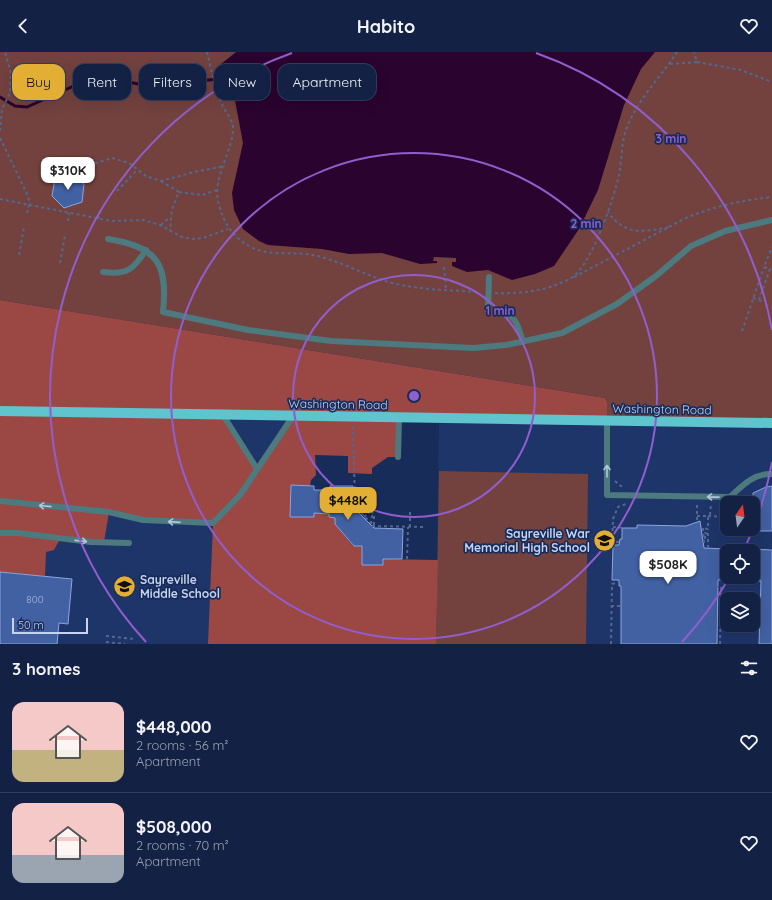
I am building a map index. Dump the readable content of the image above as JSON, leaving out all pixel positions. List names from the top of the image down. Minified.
{"streets":{"main road":["Washington Road"]},"places":{"school or university":["Sayreville War Memorial High School","Sayreville Middle School"]},"house_numbers":["800"],"scale_bar":"50 m","north":"top","page":{"header":"Habito","chip":["Buy","Rent","Filters","New","Apartment"],"price":["$310K","$448K","$508K"],"scale":"50 m","heading":"3 homes","list":[{"name":"$448,000","note":"2 rooms · 56 m² · Apartment"},{"name":"$508,000","note":"2 rooms · 70 m² · Apartment"}]},"rings":["3 min","2 min","1 min"]}
